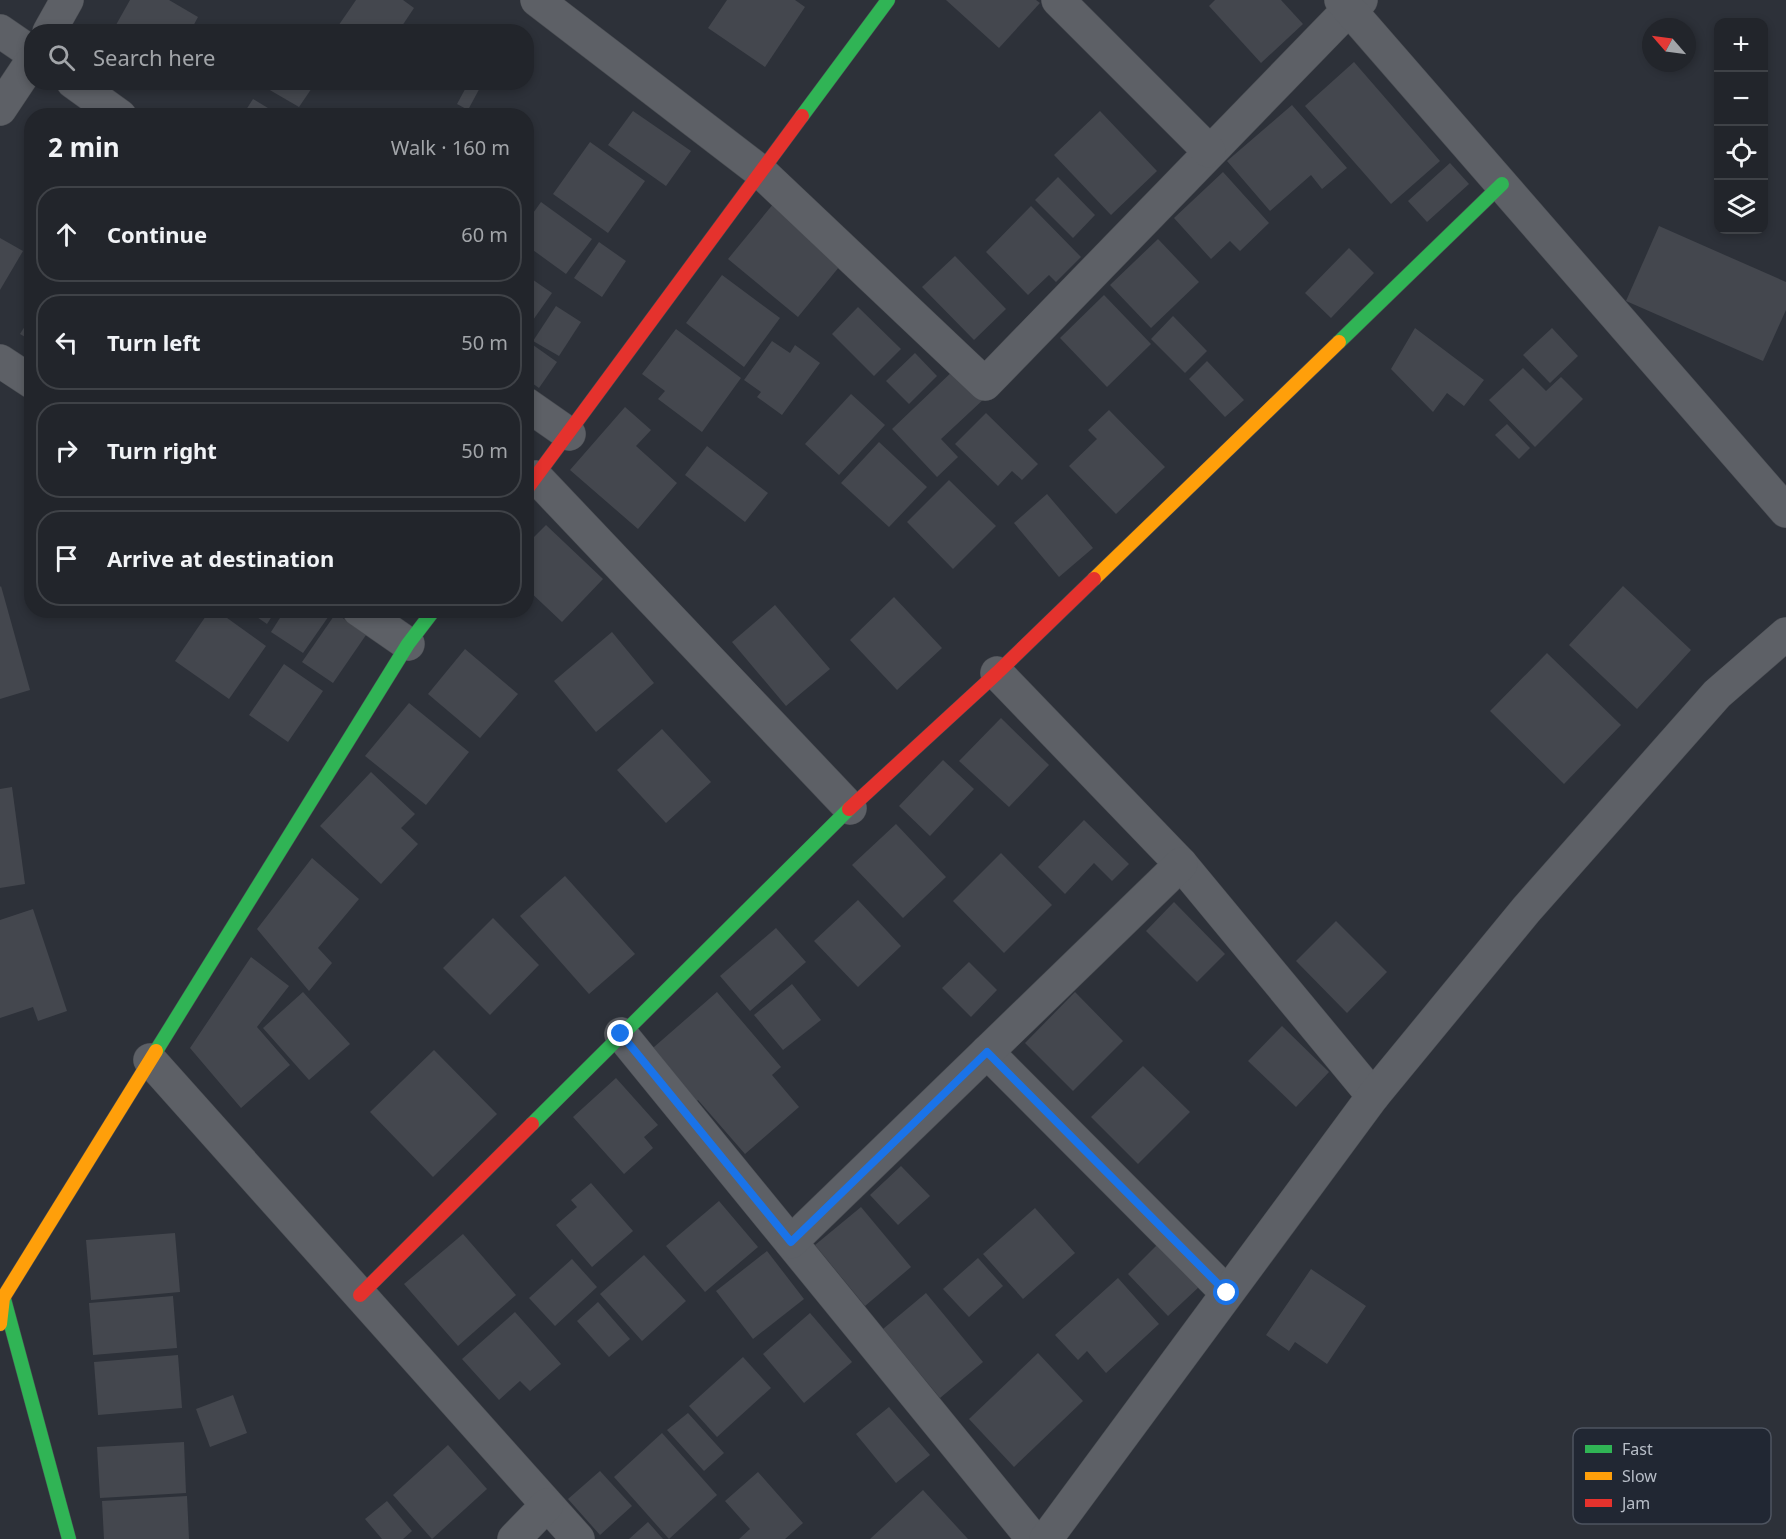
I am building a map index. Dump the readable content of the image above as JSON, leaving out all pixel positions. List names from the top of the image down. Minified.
{"legend":["Fast","Slow","Jam"],"north":"top left","page":{"map_buttons":["+","−"],"search":"Search here","heading":["2 min","Walk · 160 m"],"list":[["Continue","60 m"],["Turn left","50 m"],["Turn right","50 m"],"Arrive at destination"]}}
